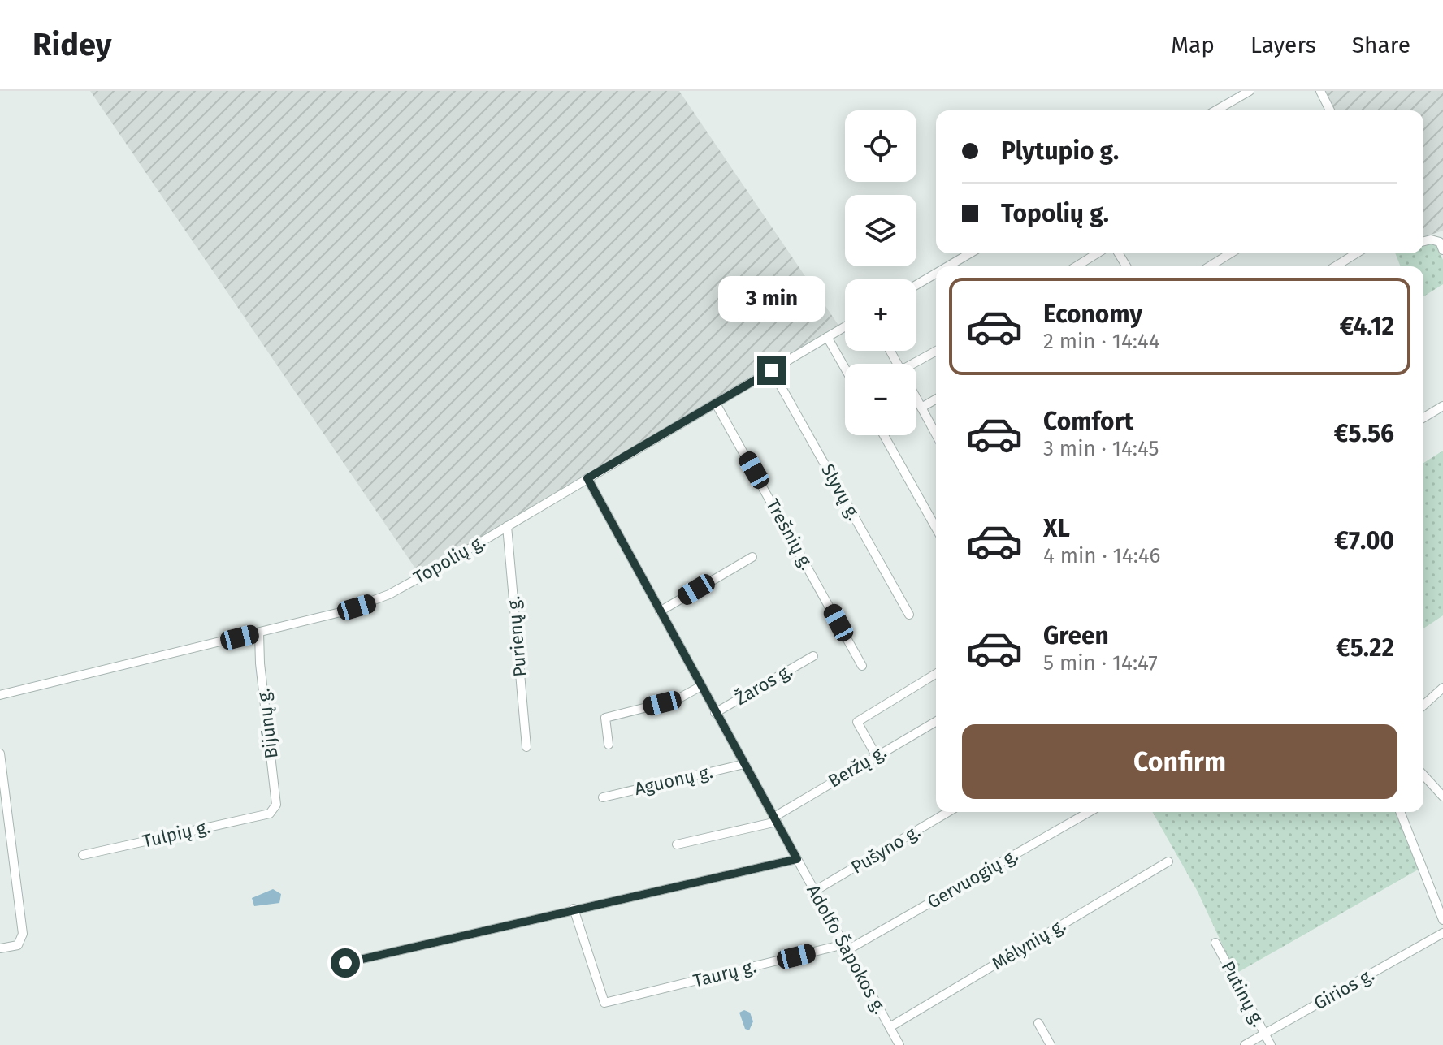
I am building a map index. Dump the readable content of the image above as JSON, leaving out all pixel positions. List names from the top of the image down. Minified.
{"streets":{"street":["Slyvų g.","Trešnių g.","Topolių g.","Purienų g.","Žaros g.","Bijūnų g.","Beržų g.","Aguonų g.","Tulpių g.","Pušyno g.","Gervuogių g.","Mėlynių g.","Adolfo Šapokos g.","Taurų g.","Girios g.","Putinų g."]},"crossings":[["Slyvų g.","Topolių g."],["Trešnių g.","Topolių g."],["Topolių g.","Purienų g."],["Topolių g.","Bijūnų g."],["Topolių g.","Adolfo Šapokos g."],["Žaros g.","Adolfo Šapokos g."],["Bijūnų g.","Tulpių g."],["Beržų g.","Adolfo Šapokos g."],["Aguonų g.","Adolfo Šapokos g."],["Pušyno g.","Adolfo Šapokos g."],["Gervuogių g.","Adolfo Šapokos g."],["Gervuogių g.","Taurų g."],["Mėlynių g.","Adolfo Šapokos g."],["Adolfo Šapokos g.","Taurų g."],["Girios g.","Putinų g."]],"page":{"header":"Ridey","nav":["Map","Layers","Share"],"map_buttons":["+","−"],"banner":["Plytupio g.","Topolių g."],"bubble":"3 min","list":[{"name":"Economy","note":"2 min · 14:44","value":"€4.12"},{"name":"Comfort","note":"3 min · 14:45","value":"€5.56"},{"name":"XL","note":"4 min · 14:46","value":"€7.00"},{"name":"Green","note":"5 min · 14:47","value":"€5.22"}],"buttons":"Confirm"}}
